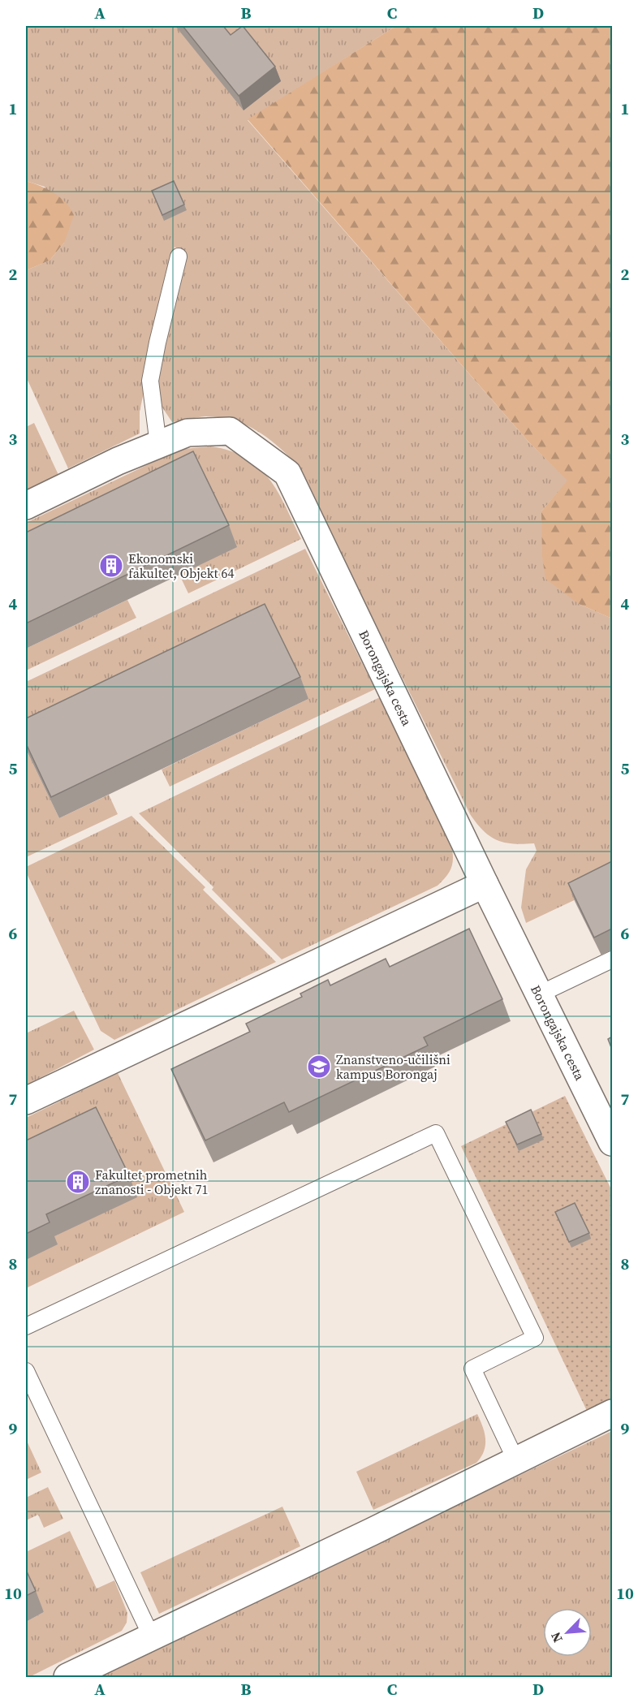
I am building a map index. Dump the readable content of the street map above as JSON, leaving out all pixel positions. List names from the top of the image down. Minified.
{"streets":{"street":["Borongajska cesta"]},"places":{"building":["Ekonomski fakultet, Objekt 64","Fakultet prometnih znanosti - Objekt 71"],"school or university":["Znanstveno-učilišni kampus Borongaj"]},"north":"bottom left","grid":{"columns":["A","B","C","D"],"rows":["1","2","3","4","5","6","7","8","9","10"]}}
